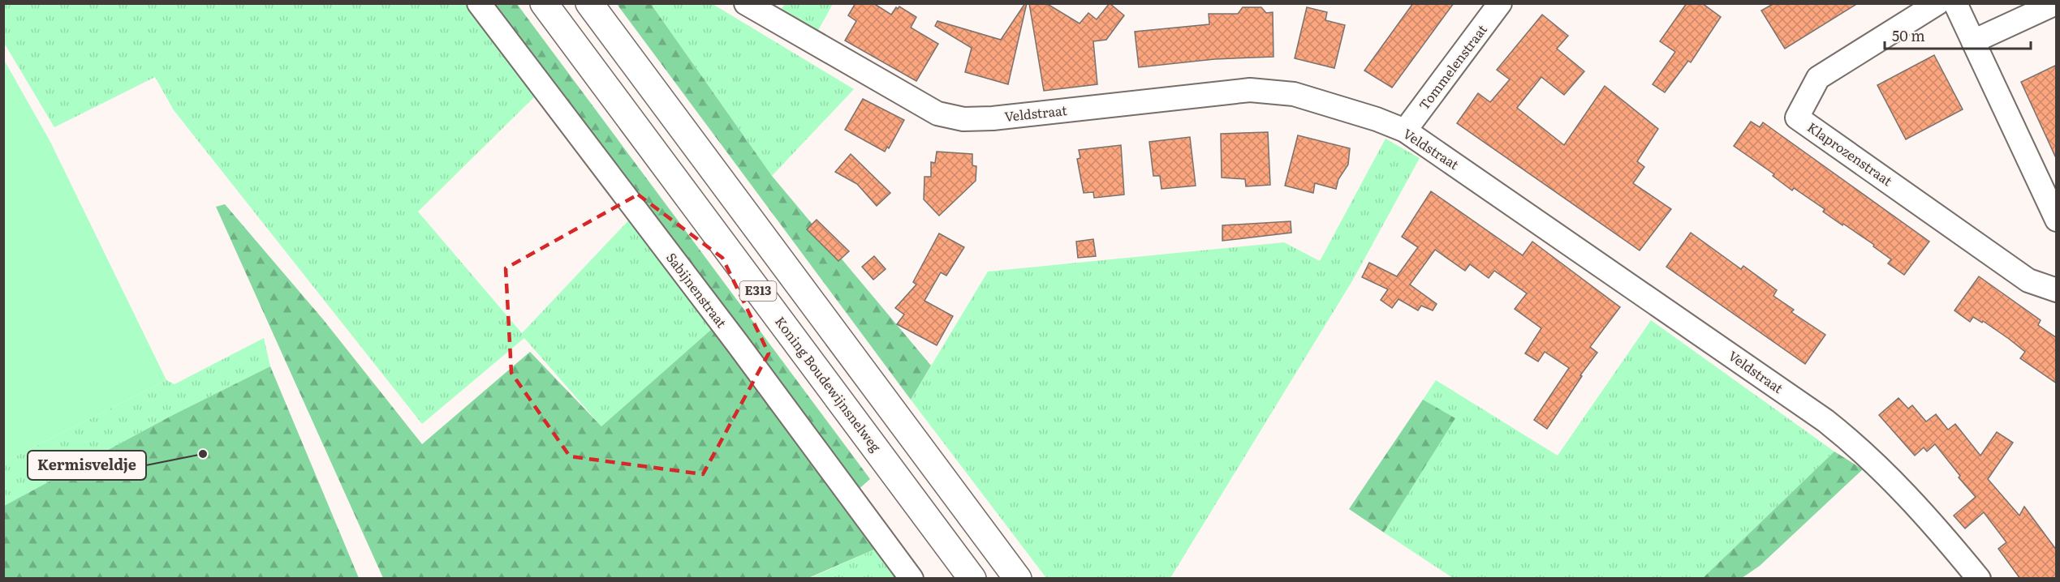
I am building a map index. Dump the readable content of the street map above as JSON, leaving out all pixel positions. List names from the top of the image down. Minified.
{"streets":{"highway":["E313","Koning Boudewijnsnelweg"],"street":["Tommelenstraat","Veldstraat","Klaprozenstraat","Sabijnenstraat"]},"crossings":[["Tommelenstraat","Veldstraat"]],"places":["Kermisveldje"],"scale_bar":"50 m"}
